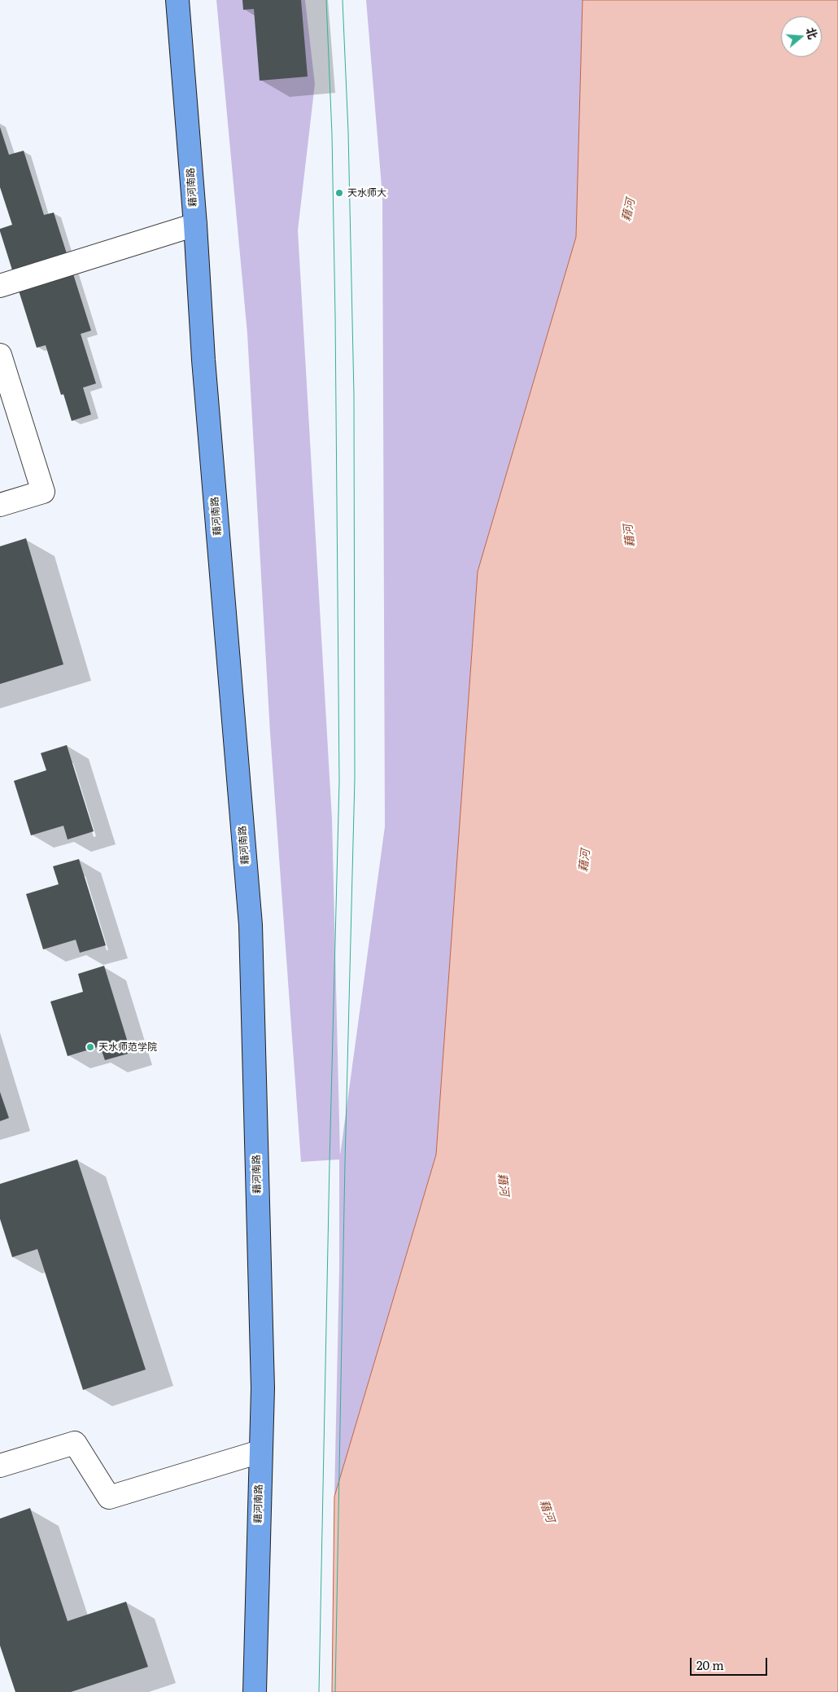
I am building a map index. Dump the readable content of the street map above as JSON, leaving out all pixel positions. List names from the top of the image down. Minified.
{"streets":{"main road":["藉河南路"]},"water":["藉河"],"places":["天水师大","天水师范学院"],"scale_bar":"20 m","north":"right"}
